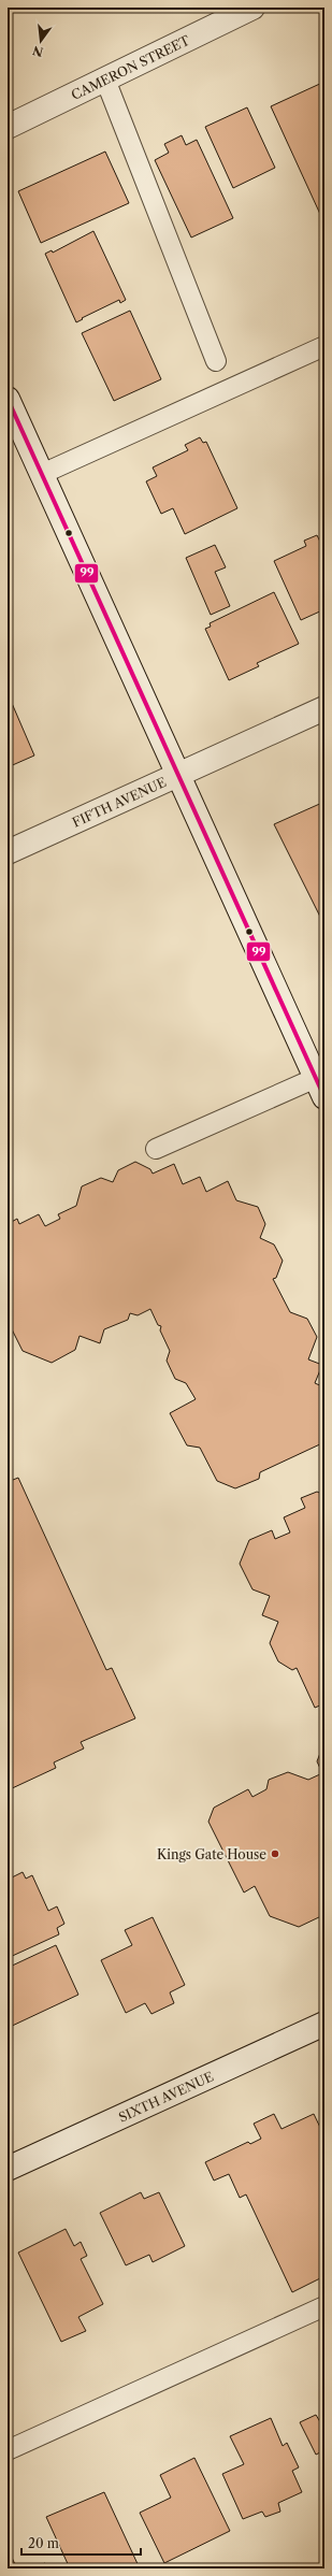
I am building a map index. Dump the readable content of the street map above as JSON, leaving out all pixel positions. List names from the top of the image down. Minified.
{"streets":{"street":["CAMERON STREET","FIFTH AVENUE","SIXTH AVENUE"]},"places":["Kings Gate House"],"lines":["transit line 99"],"scale_bar":"20 m","north":"bottom"}
